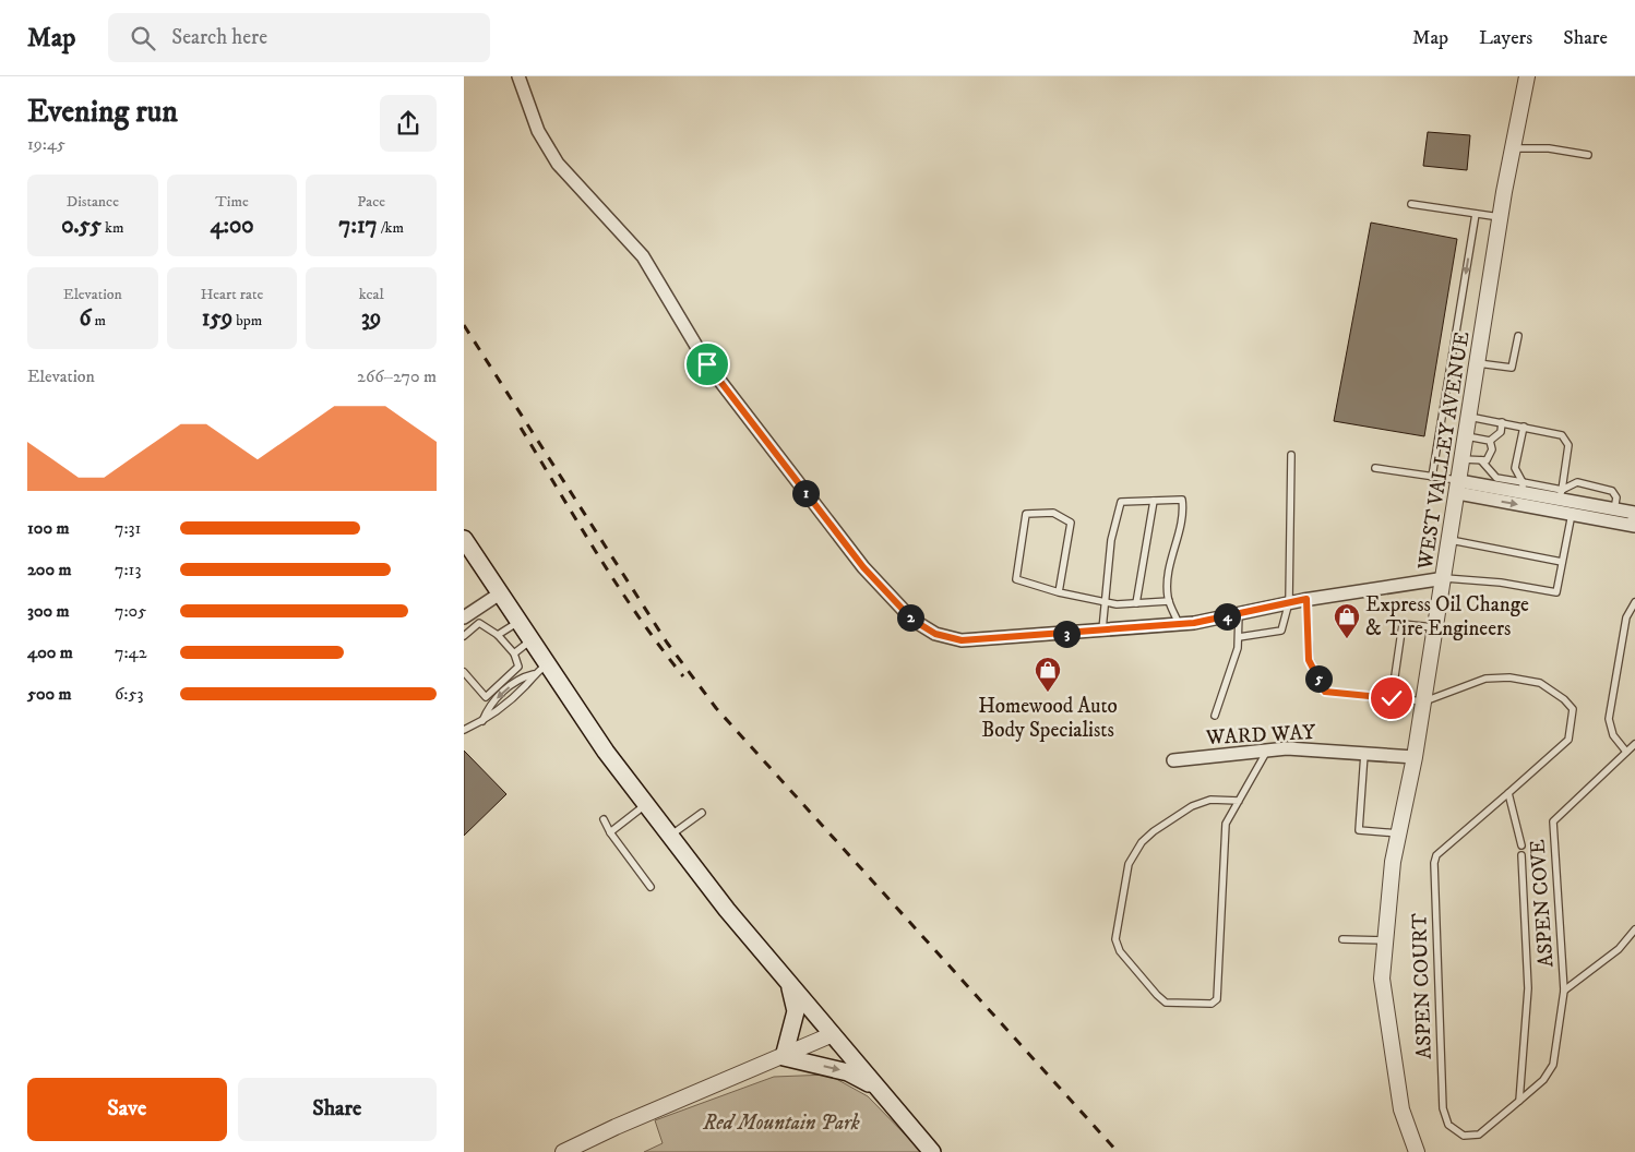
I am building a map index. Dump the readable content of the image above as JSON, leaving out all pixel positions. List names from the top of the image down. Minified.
{"streets":{"street":["WEST VALLEY AVENUE","WARD WAY"],"lane":["ASPEN COVE","ASPEN COURT"]},"crossings":[["WEST VALLEY AVENUE","WARD WAY"],["WEST VALLEY AVENUE","ASPEN COURT"],["ASPEN COVE","ASPEN COURT"]],"parks":["Red Mountain Park"],"places":{"shop":["Express Oil Change & Tire Engineers","Homewood Auto Body Specialists"]},"page":{"header":"Map","search":"Search here","nav":["Map","Layers","Share"],"heading":["Evening run","19:45"],"stats":[["Distance","0.55 km"],["Time","4:00"],["Pace","7:17 /km"],["Elevation","6 m"],["Heart rate","159 bpm"],["kcal","39"]],"chart":["Elevation","266–270 m"],"pins":["1","4","2","3","5"],"list":[{"name":"100 m","note":"7:31"},{"name":"200 m","note":"7:13"},{"name":"300 m","note":"7:05"},{"name":"400 m","note":"7:42"},{"name":"500 m","note":"6:53"}],"buttons":["Save","Share"]}}
